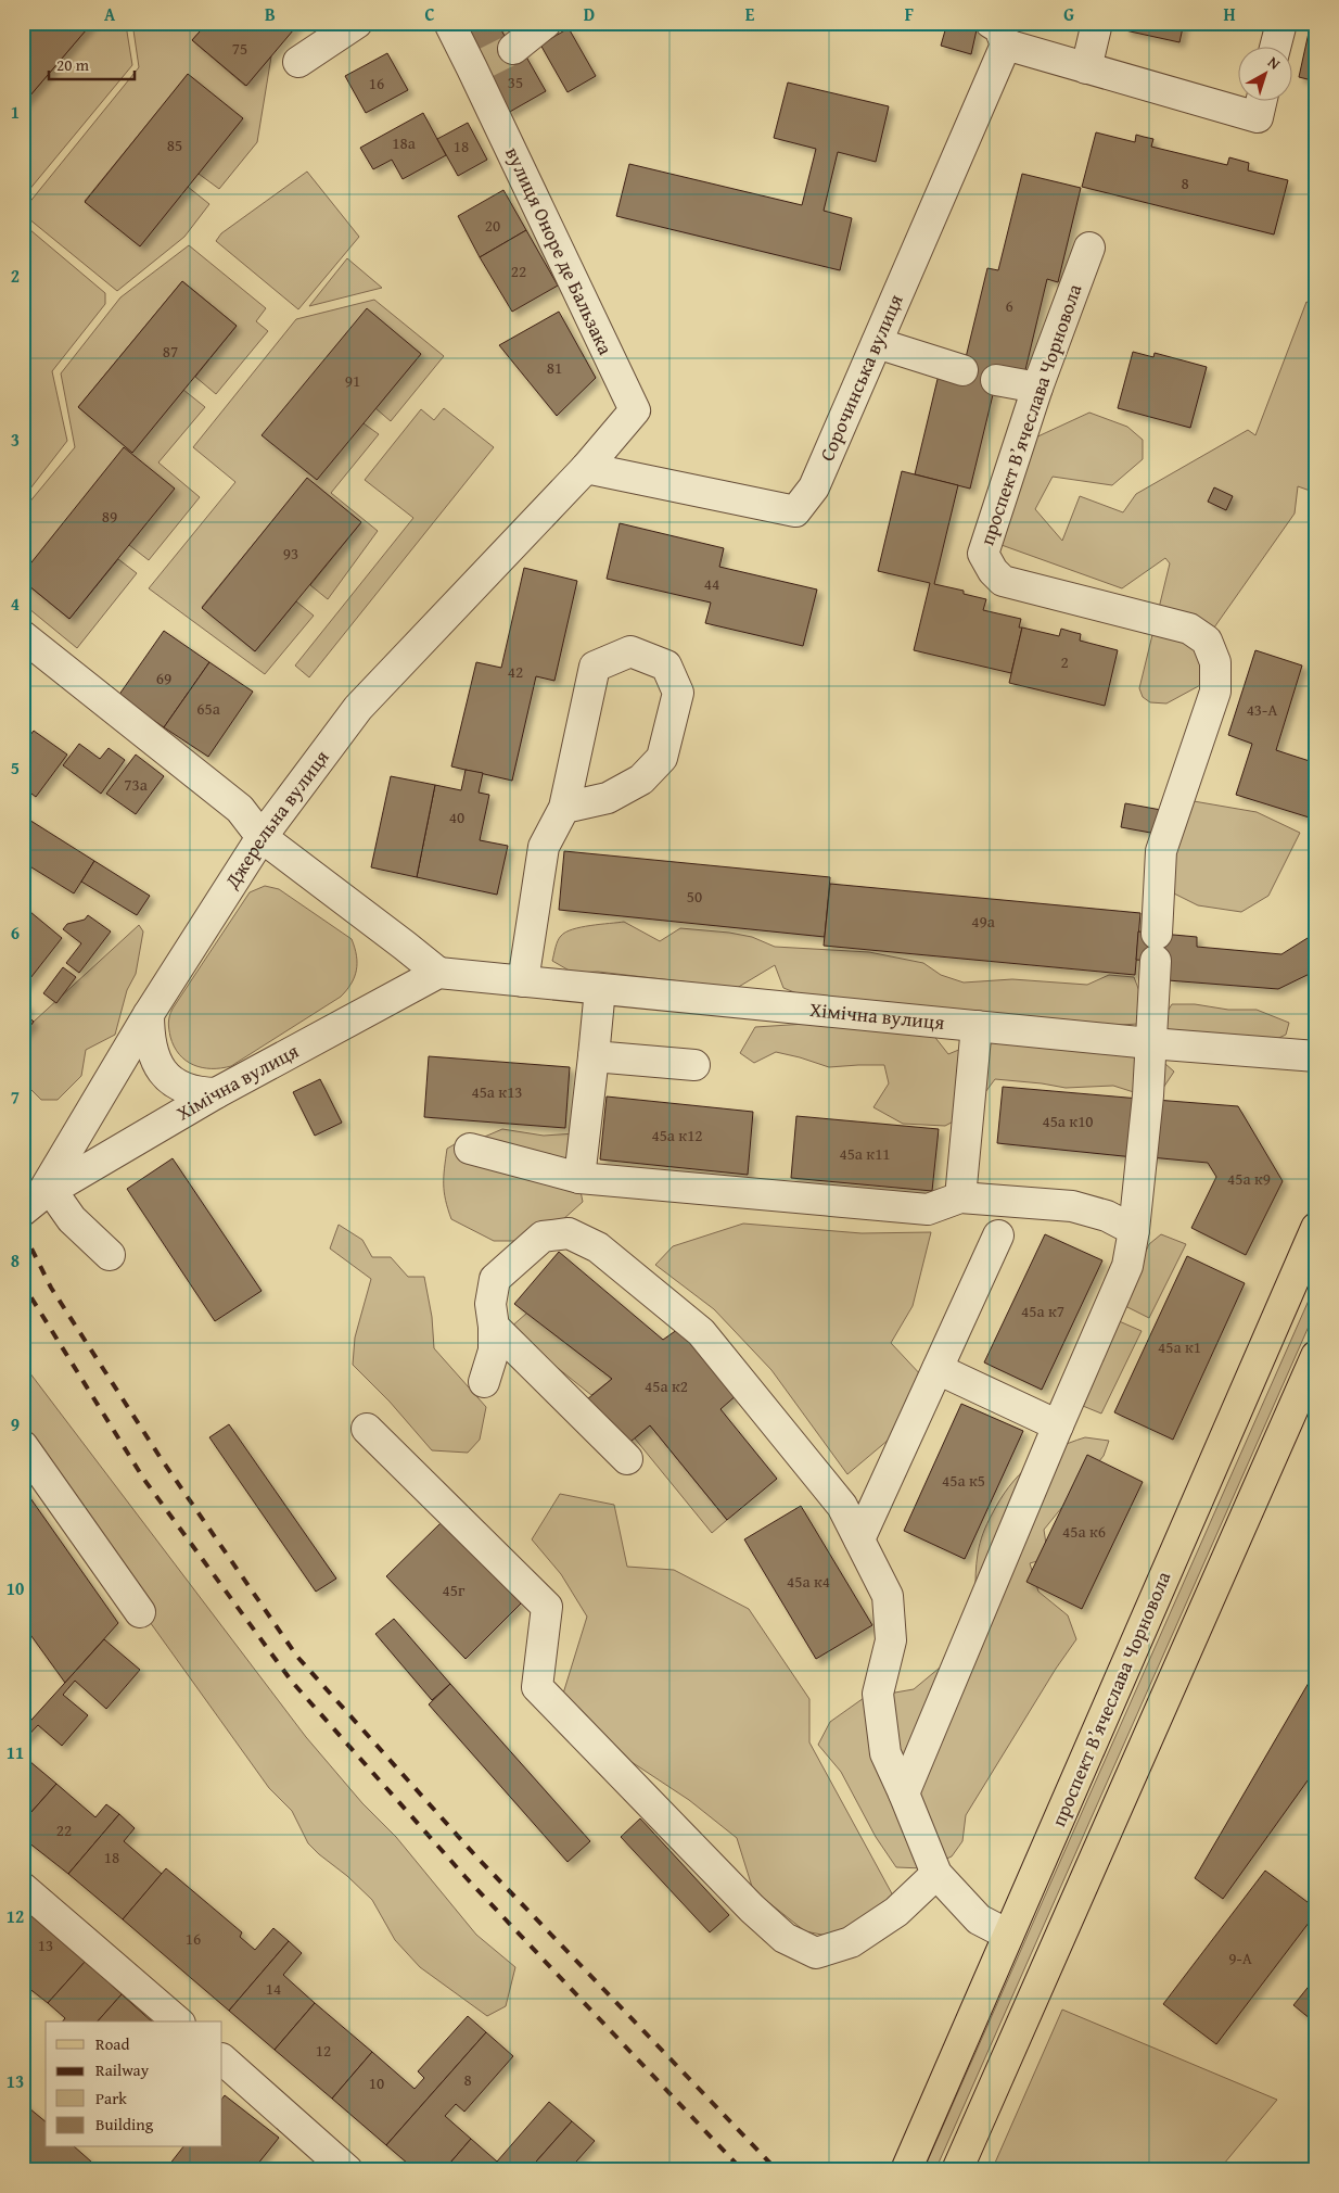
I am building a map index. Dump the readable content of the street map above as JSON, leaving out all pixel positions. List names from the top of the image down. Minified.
{"streets":{"main road":["проспект Вʼячеслава Чорновола"],"street":["вулиця Оноре де Бальзака","Сорочинська вулиця","Джерельна вулиця","Хімічна вулиця"]},"crossings":[["вулиця Оноре де Бальзака","Сорочинська вулиця"],["вулиця Оноре де Бальзака","Джерельна вулиця"],["Сорочинська вулиця","Джерельна вулиця"],["проспект Вʼячеслава Чорновола","Хімічна вулиця"],["Джерельна вулиця","Хімічна вулиця"]],"house_numbers":["75","35","16","18а","85","18","8","20","22","6","87","81","91","89","93","44","2","42","69","65а","43-А","73а","40","50","49а","45а к13","45а к10","45а к12","45а к11","45а к9","45а к7","45а к1","45а к2","45а к5","45а к6","45а к4","45г","22","18","16","13","9-А","14","12","8","10"],"legend":["Road","Railway","Park","Building"],"scale_bar":"20 m","north":"top right","grid":{"columns":["A","B","C","D","E","F","G","H"],"rows":["1","2","3","4","5","6","7","8","9","10","11","12","13"]}}
